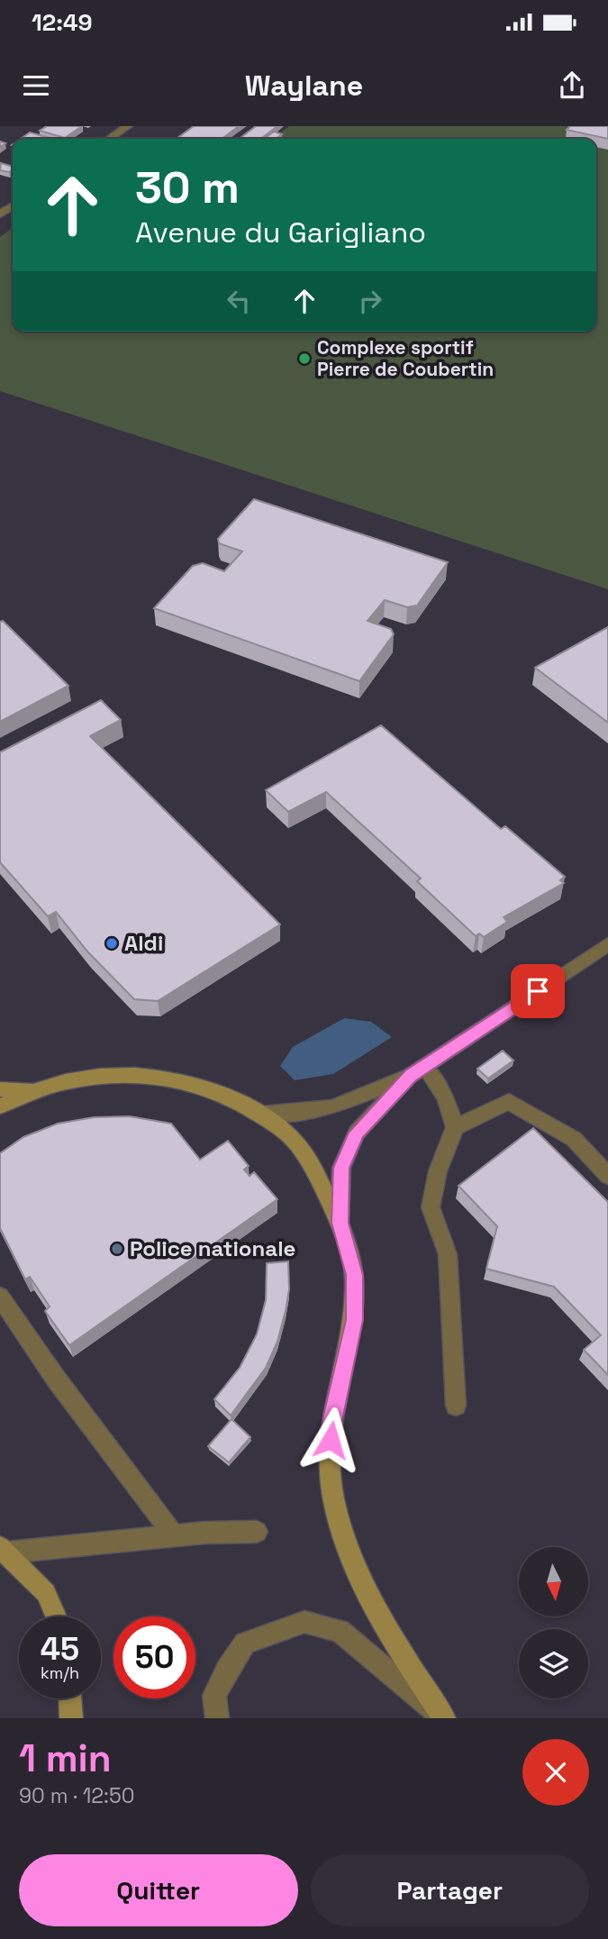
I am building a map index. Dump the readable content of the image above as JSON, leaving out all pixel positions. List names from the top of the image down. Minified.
{"places":["Complexe sportif Pierre de Coubertin","Aldi","Police nationale"],"north":"bottom","page":{"status":"12:49","header":"Waylane","turn":["30 m","Avenue du Garigliano"],"speed":"45 km/h","limit":"50","heading":["1 min","90 m · 12:50"],"buttons":["Quitter","Partager"]}}
